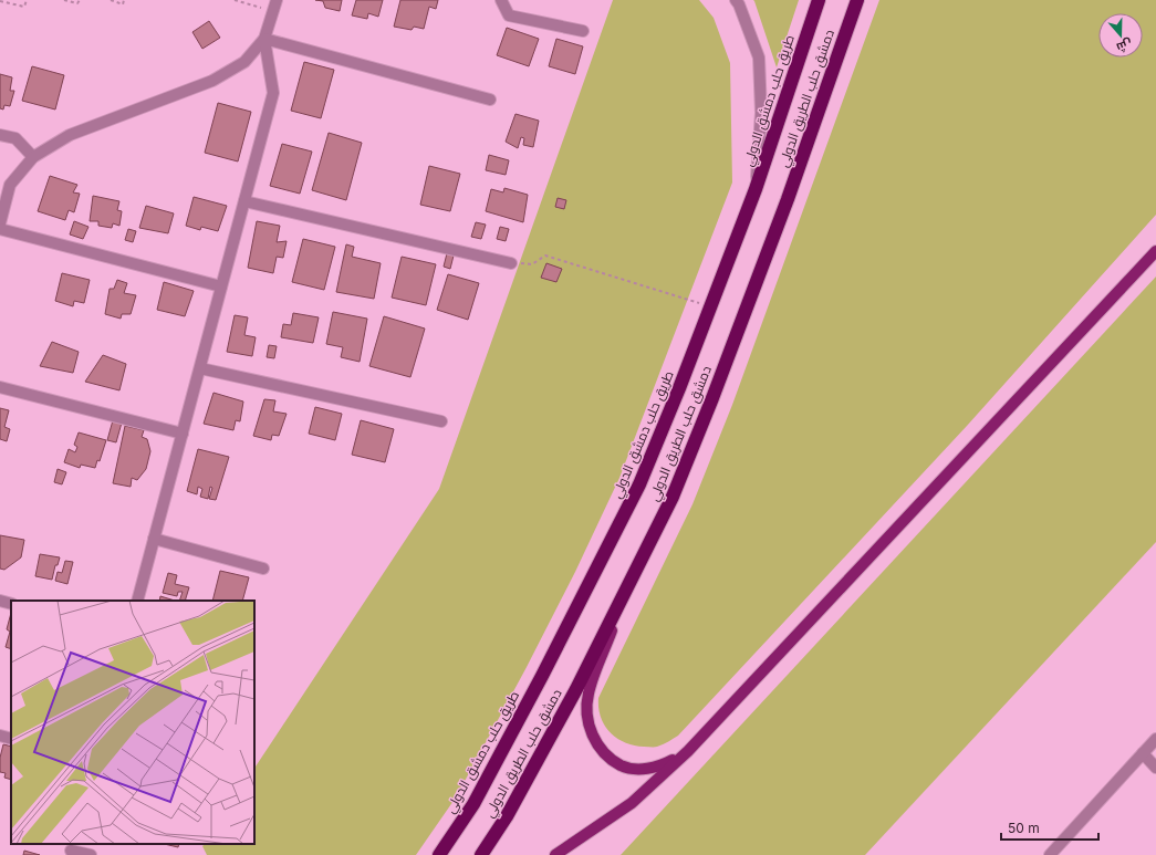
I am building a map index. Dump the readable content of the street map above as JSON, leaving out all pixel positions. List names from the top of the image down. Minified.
{"streets":{"highway":["دمشق حلب الطريق الدولي","طريق حلب دمشق الدولي"]},"scale_bar":"50 m","north":"bottom"}
